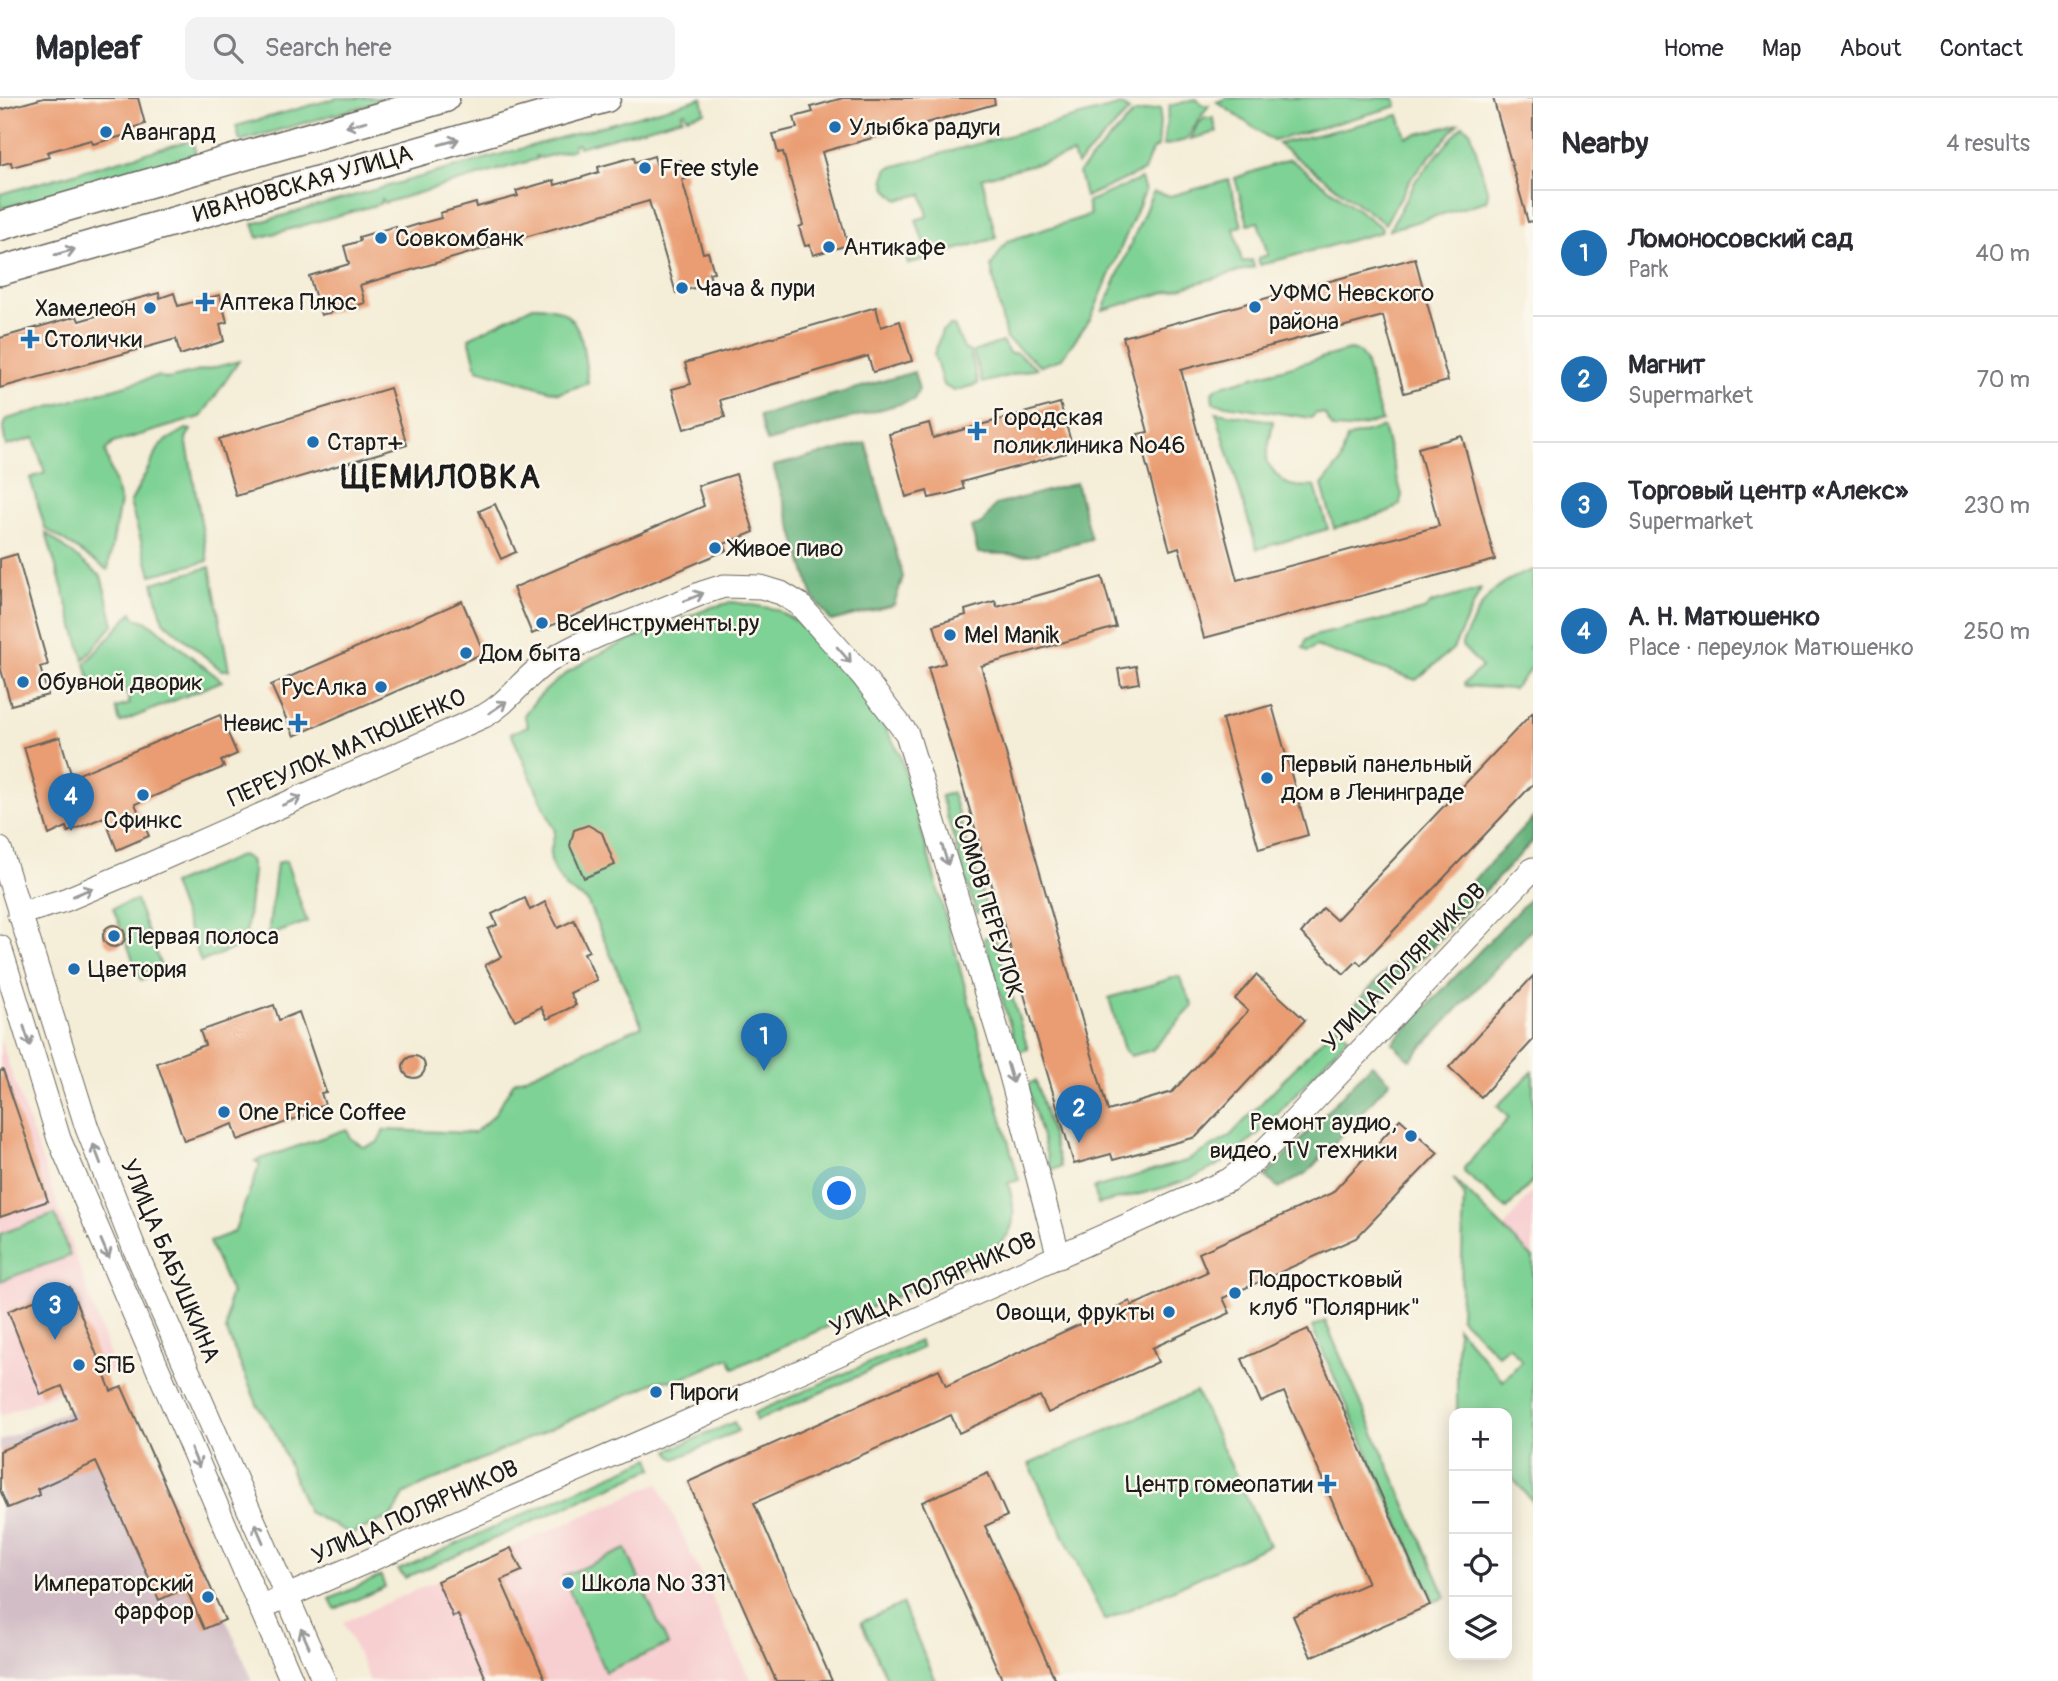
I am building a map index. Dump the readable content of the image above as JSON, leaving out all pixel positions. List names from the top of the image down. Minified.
{"streets":{"main road":["ИВАНОВСКАЯ УЛИЦА"],"street":["ПЕРЕУЛОК МАТЮШЕНКО","СОМОВ ПЕРЕУЛОК","УЛИЦА ПОЛЯРНИКОВ","УЛИЦА БАБУШКИНА"]},"crossings":[["ПЕРЕУЛОК МАТЮШЕНКО","СОМОВ ПЕРЕУЛОК"],["ПЕРЕУЛОК МАТЮШЕНКО","УЛИЦА БАБУШКИНА"],["СОМОВ ПЕРЕУЛОК","УЛИЦА ПОЛЯРНИКОВ"],["УЛИЦА ПОЛЯРНИКОВ","УЛИЦА БАБУШКИНА"]],"one_way":["ПЕРЕУЛОК МАТЮШЕНКО","СОМОВ ПЕРЕУЛОК"],"districts":["ЩЕМИЛОВКА"],"places":{"other":["Улыбка радуги","Авангард","Free style","Совкомбанк","Антикафе","Чача & пури","УФМС Невского района","Хамелеон","Старт+","Живое пиво","ВсеИнструменты.ру","Mel Manik","Дом быта","Обувной дворик","РусАлка","Первый панельный дом в Ленинграде","Сфинкс","Первая полоса","Цветория","One Price Coffee","Ремонт аудио, видео, TV техники","Подростковый клуб \"Полярник\"","Овощи, фрукты","SПБ","Пироги","Школа № 331","Императорский фарфор"],"health":["Аптека Плюс","Столички","Городская поликлиника №46","Невис","Центр гомеопатии"]},"page":{"header":"Mapleaf","search":"Search here","nav":["Home","Map","About","Contact"],"heading":["Nearby","4 results"],"list":[{"mark":"1","name":"Ломоносовский сад","note":"Park","value":"40 m"},{"mark":"2","name":"Магнит","note":"Supermarket","value":"70 m"},{"mark":"3","name":"Торговый центр «Алекс»","note":"Supermarket","value":"230 m"},{"mark":"4","name":"А. Н. Матюшенко","note":"Place · переулок Матюшенко","value":"250 m"}],"pins":["4","1","2","3"],"map_buttons":["+","−"]}}
